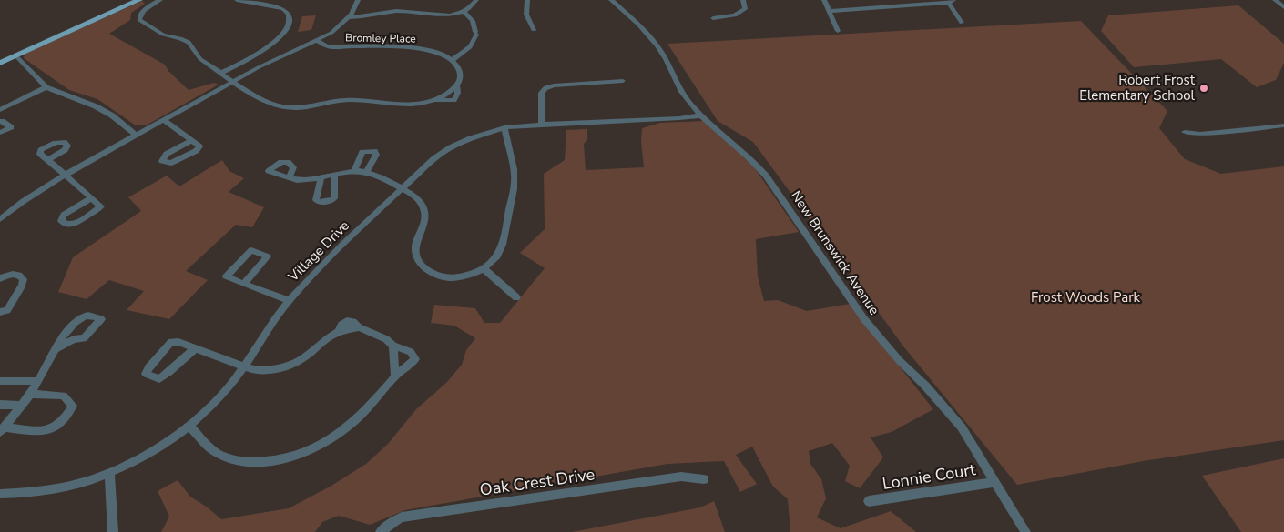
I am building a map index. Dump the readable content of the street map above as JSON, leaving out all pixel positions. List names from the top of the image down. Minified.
{"streets":{"street":["Bromley Place","Village Drive","New Brunswick Avenue","Lonnie Court","Oak Crest Drive"]},"crossings":[["Village Drive","New Brunswick Avenue"],["New Brunswick Avenue","Lonnie Court"]],"parks":["Frost Woods Park"],"places":["Robert Frost Elementary School"]}
